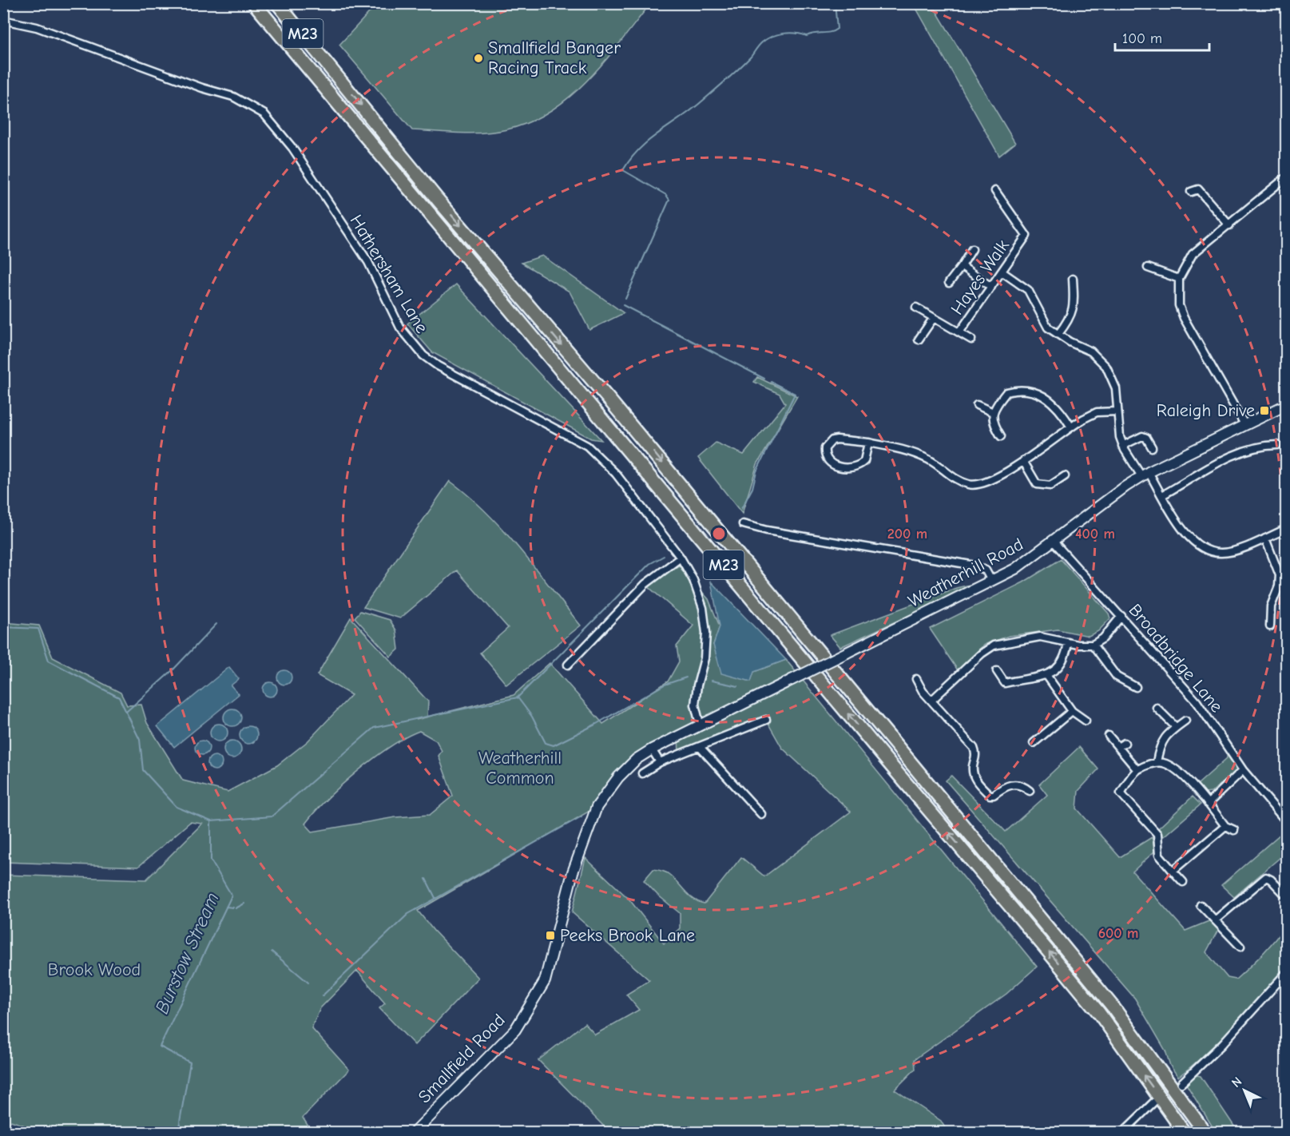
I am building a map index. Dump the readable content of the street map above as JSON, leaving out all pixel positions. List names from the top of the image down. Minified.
{"streets":{"highway":["M23"],"street":["Hathersham Lane","Hayes Walk","Weatherhill Road","Broadbridge Lane","Smallfield Road"]},"crossings":[["Hathersham Lane","Weatherhill Road"],["Hathersham Lane","Smallfield Road"],["Weatherhill Road","Broadbridge Lane"],["Weatherhill Road","Smallfield Road"]],"water":["Burstow Stream"],"parks":["Weatherhill Common","Brook Wood"],"places":{"other":["Smallfield Banger Racing Track"],"transit":["Raleigh Drive","Peeks Brook Lane"]},"scale_bar":"100 m","north":"top left","rings":["200 m","400 m","600 m"]}
